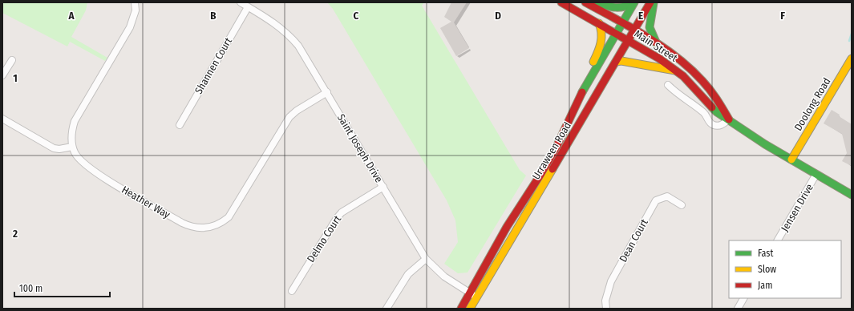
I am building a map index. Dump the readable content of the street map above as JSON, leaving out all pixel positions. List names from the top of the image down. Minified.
{"streets":{"main road":["Main Street","Doolong Road","Urraween Road"],"street":["Shannen Court","Saint Joseph Drive","Heather Way","Jensen Drive","Delmo Court","Dean Court"]},"crossings":[["Main Street","Doolong Road"],["Main Street","Urraween Road"],["Main Street","Jensen Drive"],["Shannen Court","Saint Joseph Drive"],["Saint Joseph Drive","Urraween Road"],["Saint Joseph Drive","Heather Way"],["Saint Joseph Drive","Delmo Court"]],"legend":["Fast","Slow","Jam"],"scale_bar":"100 m","grid":{"columns":["A","B","C","D","E","F"],"rows":["1","2"]}}
